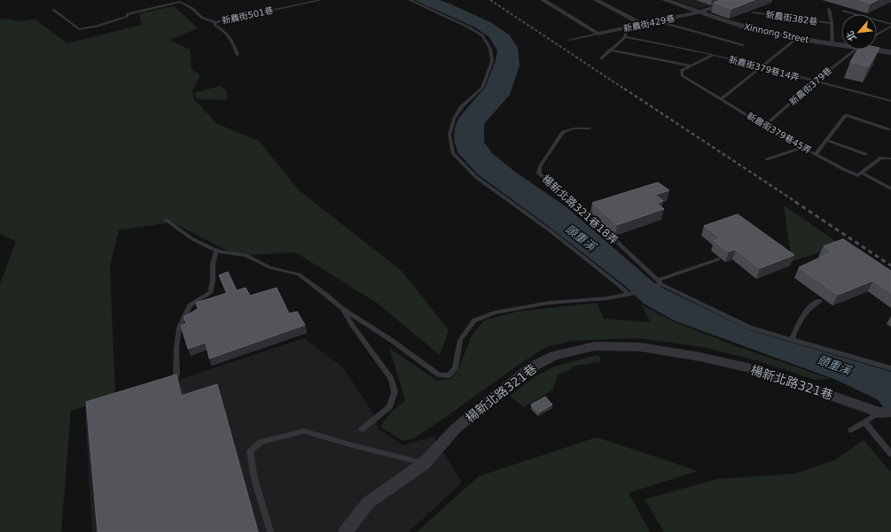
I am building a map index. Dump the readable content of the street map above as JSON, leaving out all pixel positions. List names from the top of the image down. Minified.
{"streets":{"street":["新農街429巷","Xinnong Street","楊新北路321巷"],"lane":["新農街501巷","新農街382巷","新農街379巷14弄","新農街379巷","新農街379巷45弄","楊新北路321巷18弄"]},"crossings":[["新農街382巷","Xinnong Street"],["新農街429巷","Xinnong Street"],["新農街379巷14弄","新農街379巷"],["新農街379巷","新農街379巷45弄"]],"water":["頭重溪"],"north":"bottom left"}
